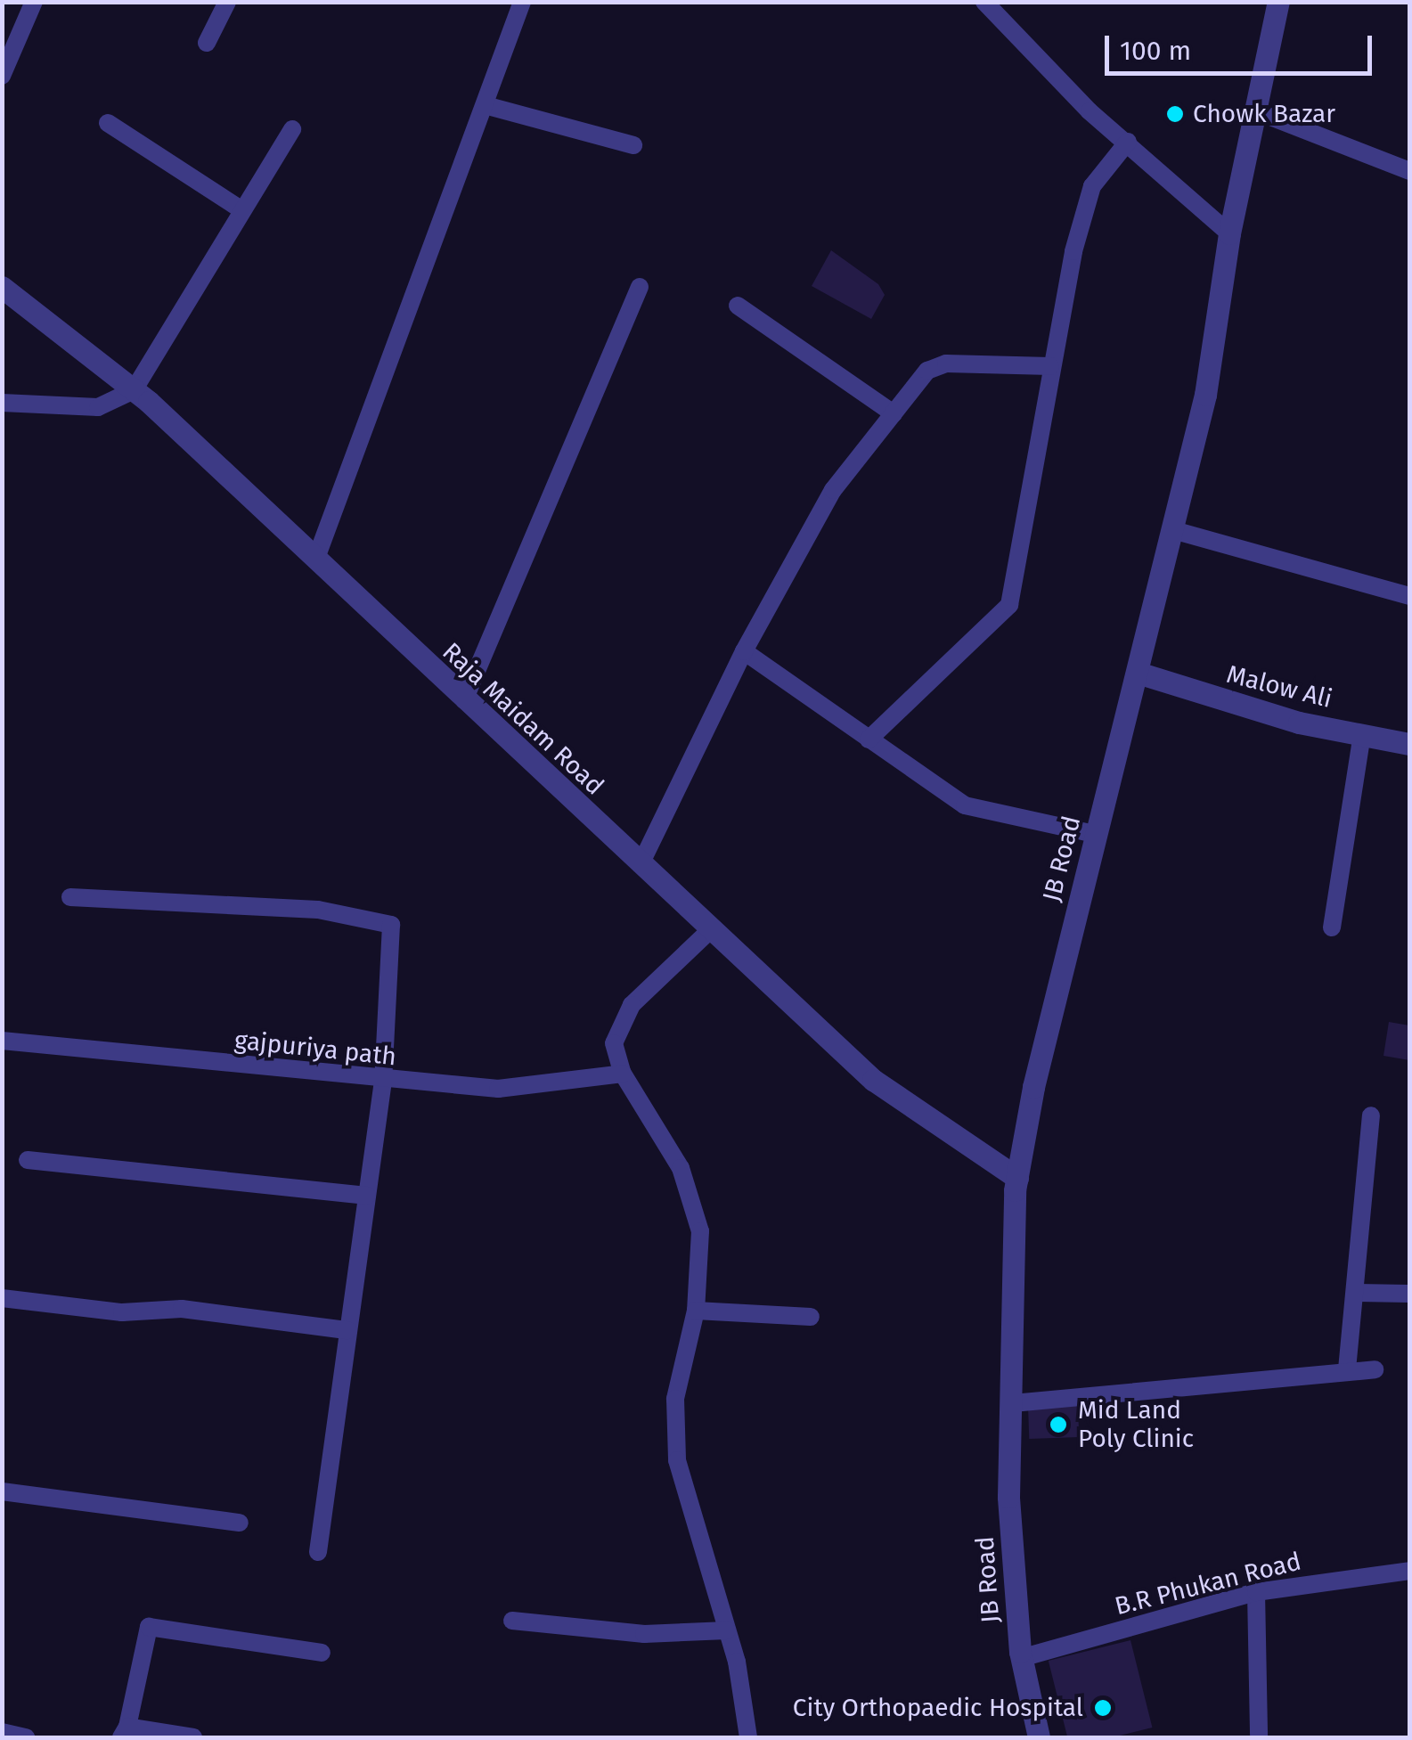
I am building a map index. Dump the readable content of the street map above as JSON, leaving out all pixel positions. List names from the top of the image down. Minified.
{"streets":{"street":["Malow Ali","Raja Maidam Road","JB Road","gajpuriya path","B.R Phukan Road"]},"crossings":[["Malow Ali","JB Road"],["Raja Maidam Road","JB Road"],["JB Road","B.R Phukan Road"]],"places":["Chowk Bazar","Mid Land Poly Clinic","City Orthopaedic Hospital"],"scale_bar":"100 m"}
